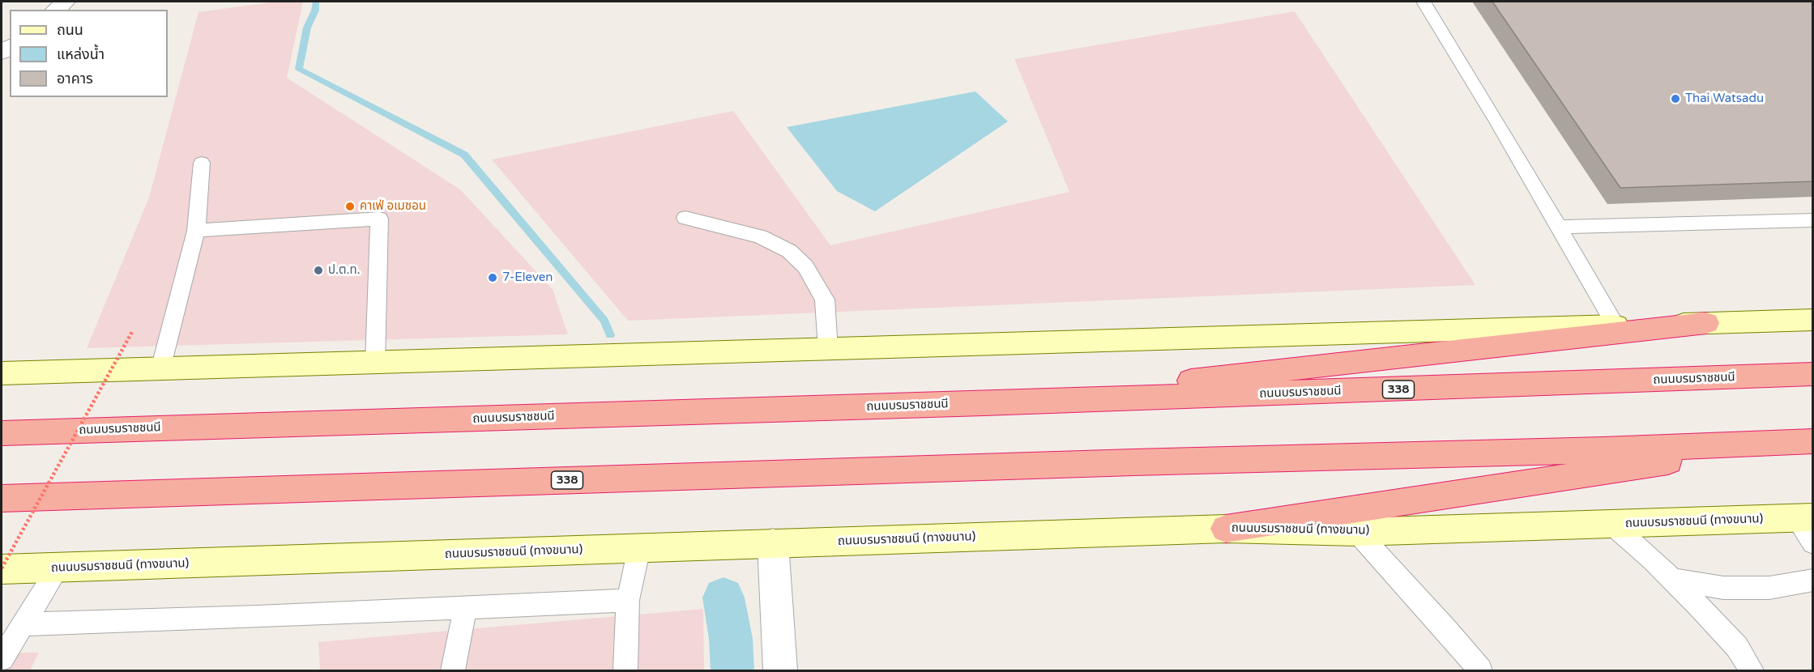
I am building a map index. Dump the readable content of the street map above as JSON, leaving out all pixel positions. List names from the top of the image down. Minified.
{"streets":{"highway":["ถนนบรมราชชนนี","338"],"main road":["ถนนบรมราชชนนี (ทางขนาน)"]},"places":["Thai Watsadu","คาเฟ่ อเมซอน","ป.ต.ท.","7-Eleven"],"legend":["ถนน","แหล่งน้ำ","อาคาร"]}
